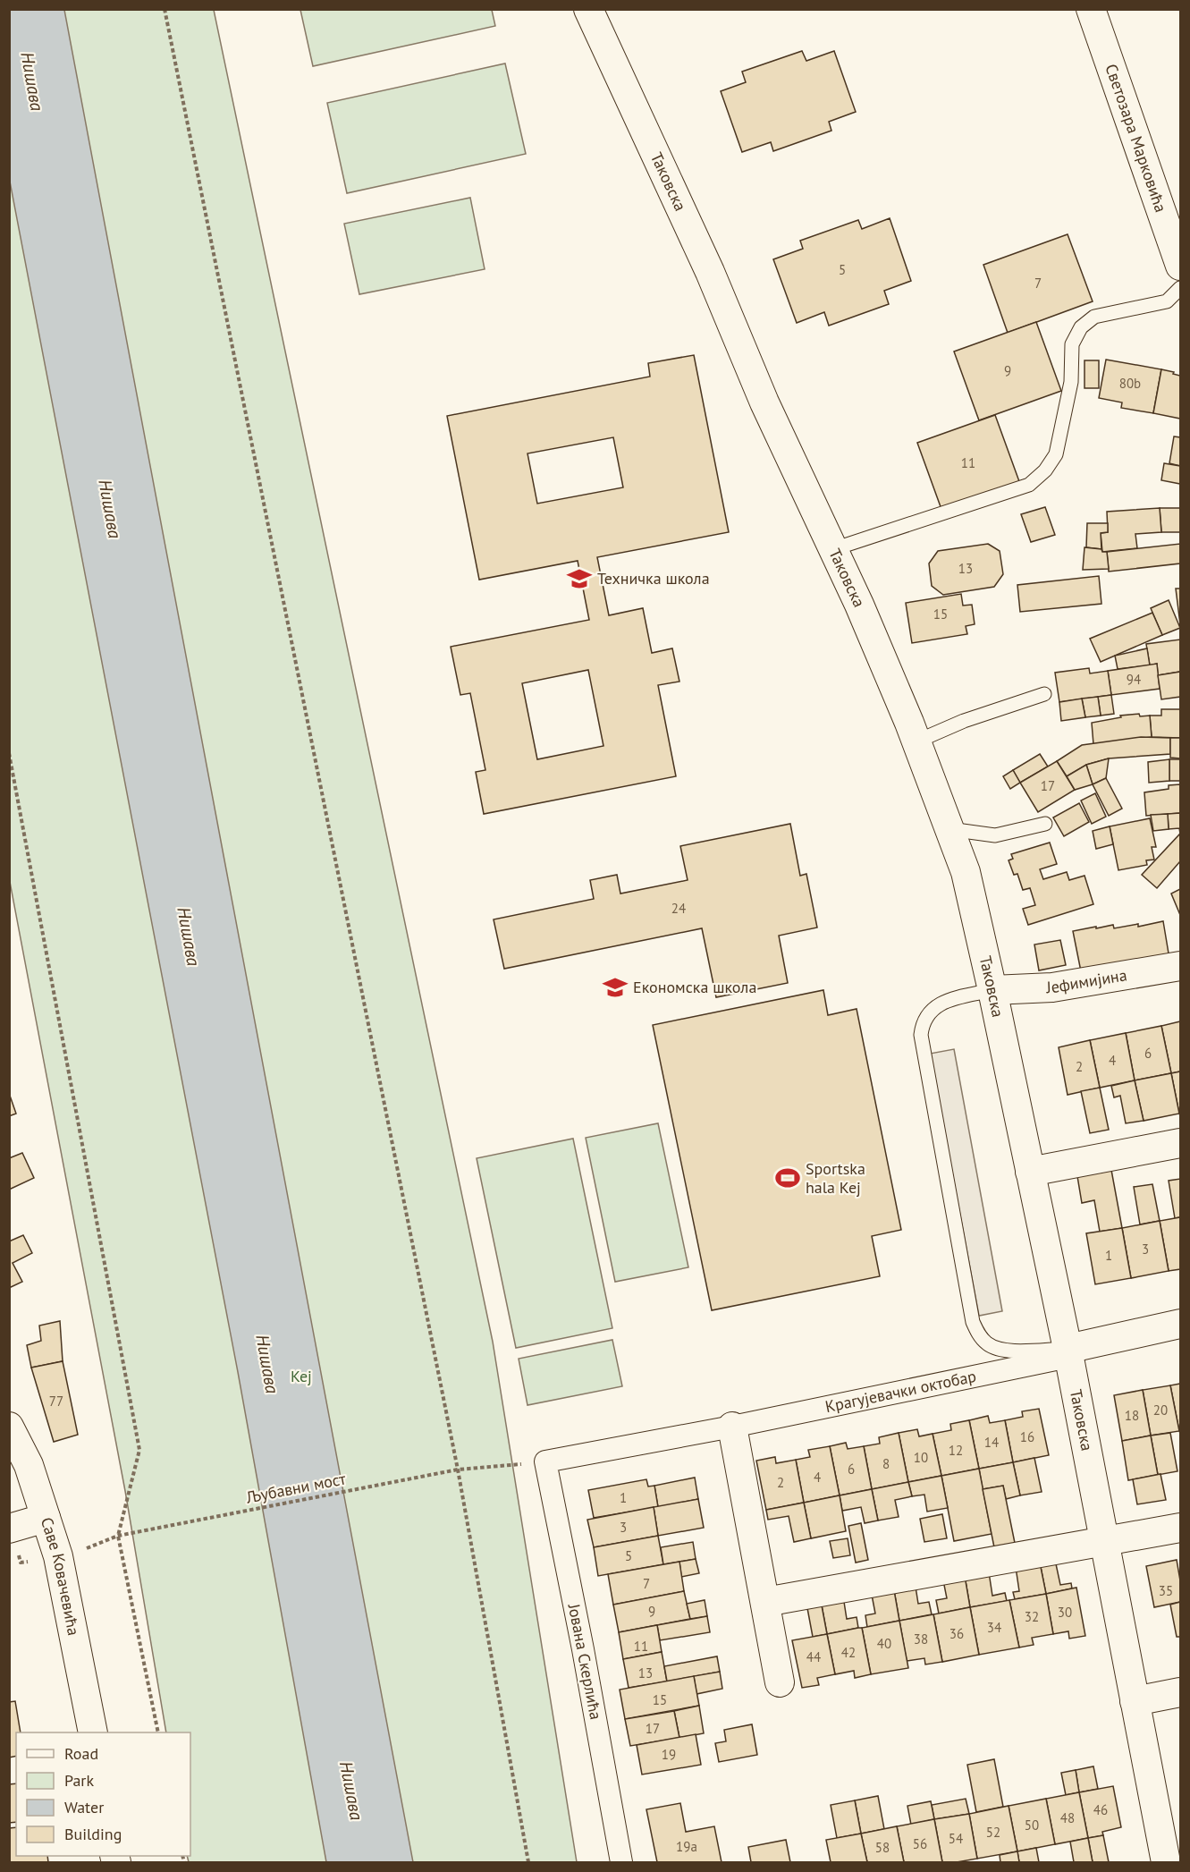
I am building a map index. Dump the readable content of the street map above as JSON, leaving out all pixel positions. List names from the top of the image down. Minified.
{"streets":{"street":["Светозара Марковића","Таковска","Јефимијина","Крагујевачки октобар","Саве Ковачевића","Јована Скерлића"],"path":["Љубавни мост"]},"crossings":[["Таковска","Јефимијина"],["Таковска","Крагујевачки октобар"],["Крагујевачки октобар","Јована Скерлића"]],"water":["Нишава"],"parks":["Кеј"],"places":{"school or university":["Техничка школа","Економска школа"],"sports":["Sportska hala Kej"]},"house_numbers":["5","7","9","80b","11","13","15","94","17","24","6","4","2","3","1","77","20","18","16","14","12","10","8","6","4","2","1","3","5","7","35","9","30","32","34","36","38","40","11","42","44","13","15","17","19","46","48","50","52","54","56","19a","58"],"legend":["Road","Park","Water","Building"]}
